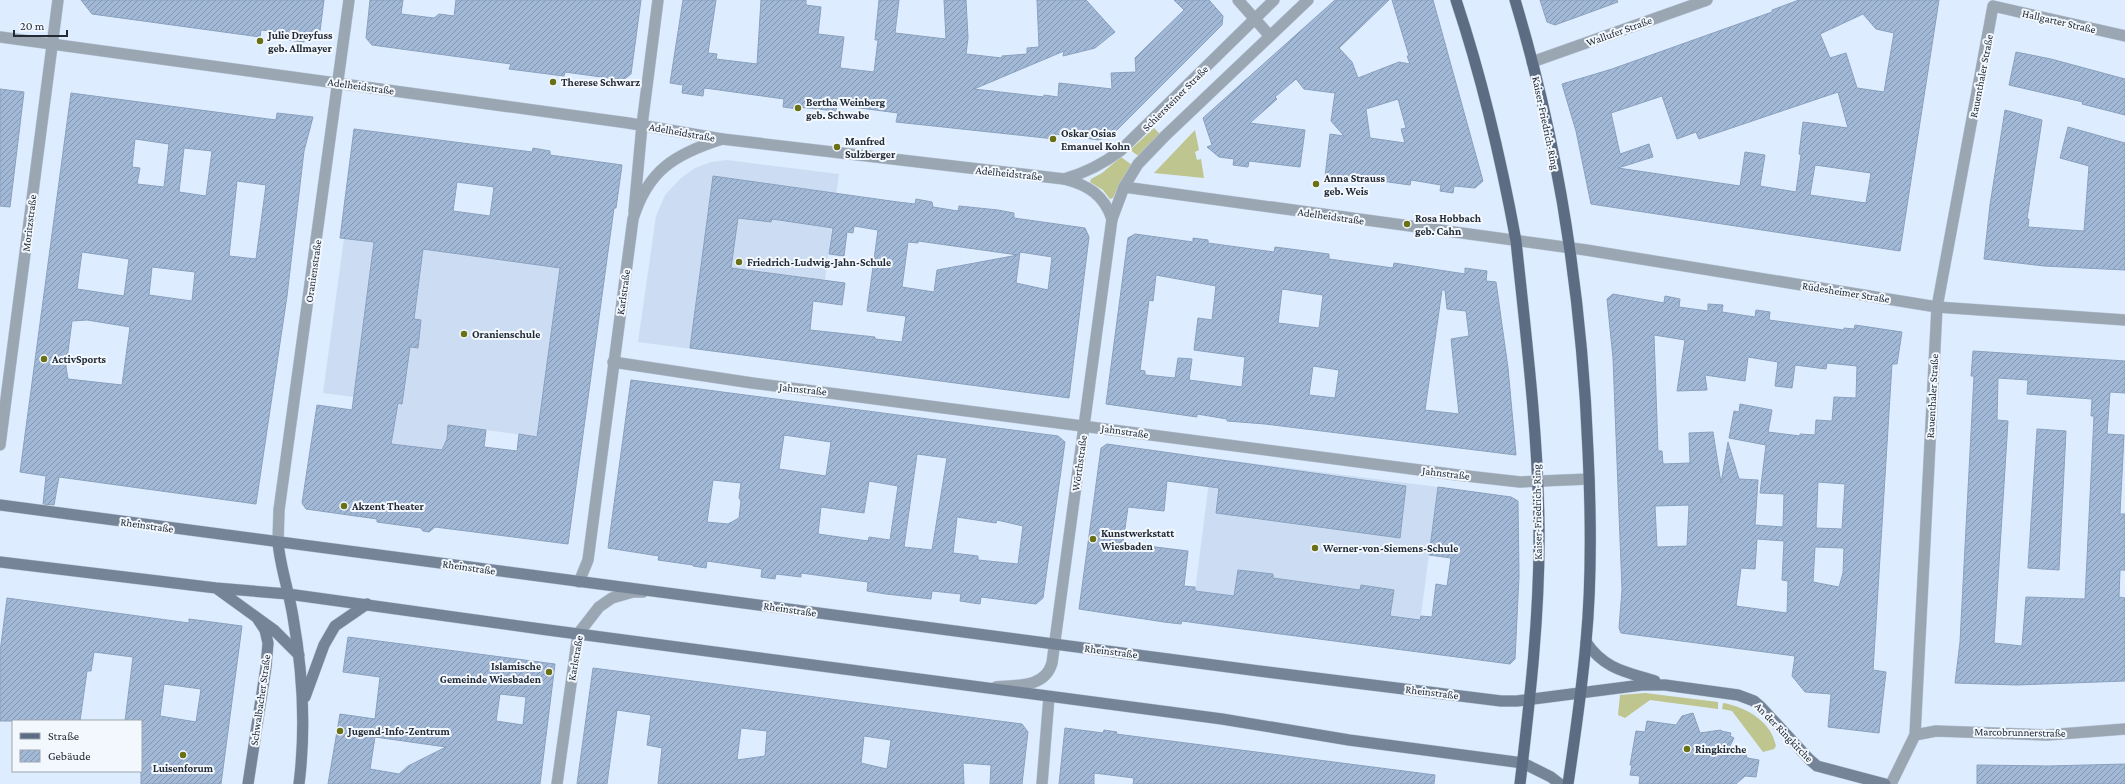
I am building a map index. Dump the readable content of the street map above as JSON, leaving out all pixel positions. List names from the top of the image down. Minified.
{"streets":{"main road":["Kaiser-Friedrich-Ring","Rheinstraße","Schwalbacher Straße","An der Ringkirche"],"street":["Hallgarter Straße","Wallufer Straße","Rauenthaler Straße","Adelheidstraße","Schiersteiner Straße","Moritzstraße","Oranienstraße","Karlstraße","Rüdesheimer Straße","Jahnstraße","Wörthstraße","Marcobrunnerstraße"]},"crossings":[["Hallgarter Straße","Rauenthaler Straße"],["Wallufer Straße","Kaiser-Friedrich-Ring"],["Rauenthaler Straße","Rüdesheimer Straße"],["Rauenthaler Straße","Marcobrunnerstraße"],["Adelheidstraße","Schiersteiner Straße"],["Adelheidstraße","Kaiser-Friedrich-Ring"],["Adelheidstraße","Moritzstraße"],["Adelheidstraße","Oranienstraße"],["Adelheidstraße","Karlstraße"],["Adelheidstraße","Wörthstraße"],["Schiersteiner Straße","Wörthstraße"],["Kaiser-Friedrich-Ring","Rüdesheimer Straße"],["Kaiser-Friedrich-Ring","Jahnstraße"],["Kaiser-Friedrich-Ring","Rheinstraße"],["Kaiser-Friedrich-Ring","An der Ringkirche"],["Oranienstraße","Rheinstraße"],["Karlstraße","Jahnstraße"],["Karlstraße","Rheinstraße"],["Jahnstraße","Wörthstraße"],["Wörthstraße","Rheinstraße"],["Rheinstraße","An der Ringkirche"]],"places":["Julie Dreyfuss geb. Allmayer","Therese Schwarz","Bertha Weinberg geb. Schwabe","Oskar Osias Emanuel Kohn","Manfred Sulzberger","Anna Strauss geb. Weis","Rosa Hobbach geb. Cahn","Friedrich-Ludwig-Jahn-Schule","Oranienschule","ActivSports","Akzent Theater","Kunstwerkstatt Wiesbaden","Werner-von-Siemens-Schule","Islamische Gemeinde Wiesbaden","Jugend-Info-Zentrum","Ringkirche","Luisenforum"],"legend":["Straße","Gebäude"],"scale_bar":"20 m"}
